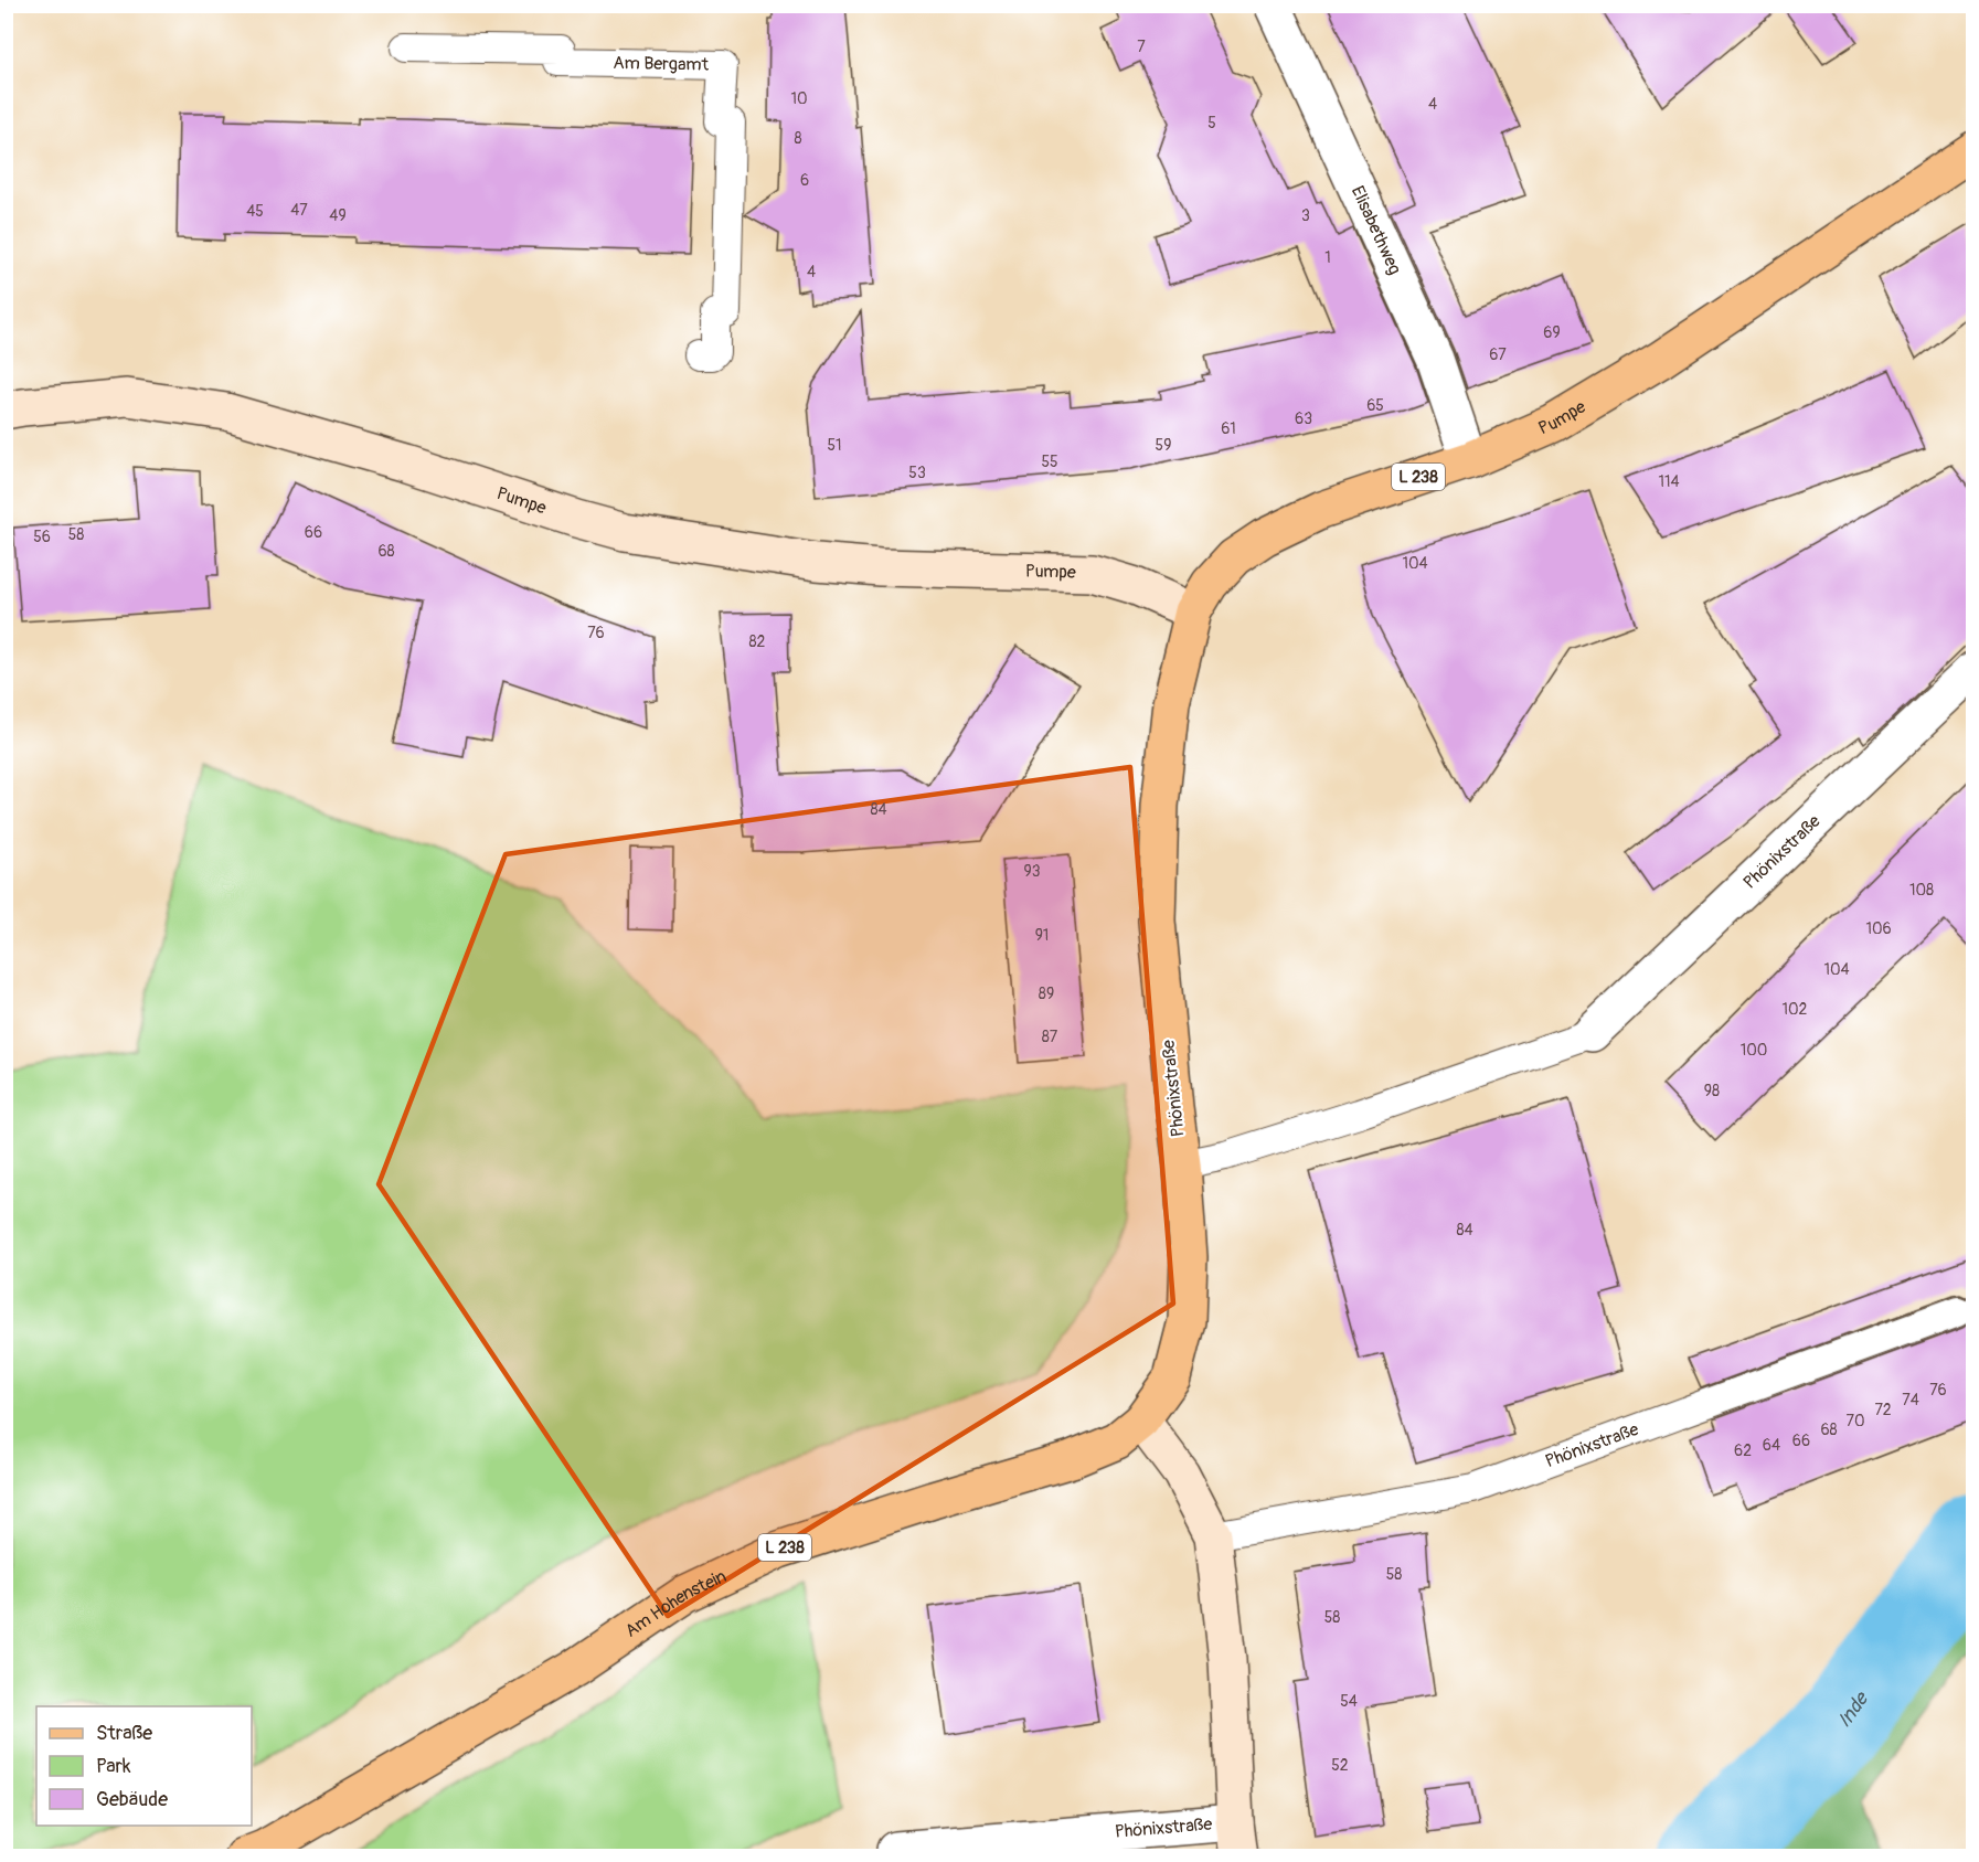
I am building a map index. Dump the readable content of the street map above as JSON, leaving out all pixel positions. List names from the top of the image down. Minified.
{"streets":{"main road":["Pumpe","L 238","Phönixstraße","Am Hohenstein"],"street":["Elisabethweg"],"lane":["Am Bergamt"]},"crossings":[["Elisabethweg","Pumpe"],["Pumpe","Phönixstraße"],["Phönixstraße","Am Hohenstein"]],"water":["Inde"],"house_numbers":["7","10","4","5","8","6","47","45","49","3","1","4","69","67","65","63","61","51","59","55","53","114","66","58","56","68","104","76","82","84","93","108","106","91","104","89","102","87","100","98","84","76","74","72","70","68","66","64","62","58","58","54","52"],"legend":["Straße","Park","Gebäude"]}
